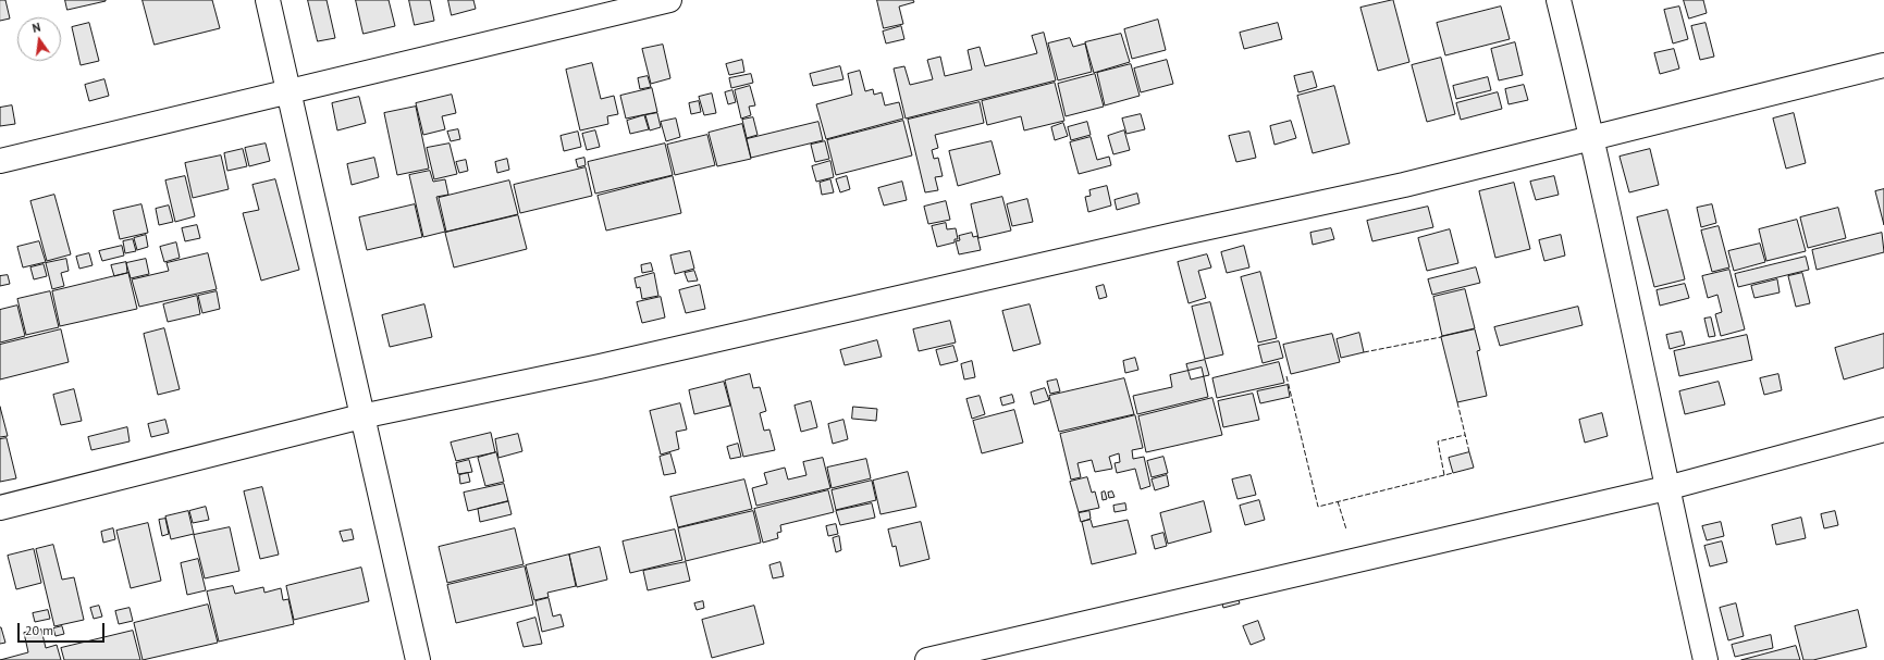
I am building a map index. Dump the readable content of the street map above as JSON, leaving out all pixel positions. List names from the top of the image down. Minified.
{"scale_bar":"20 m","north":"top"}
